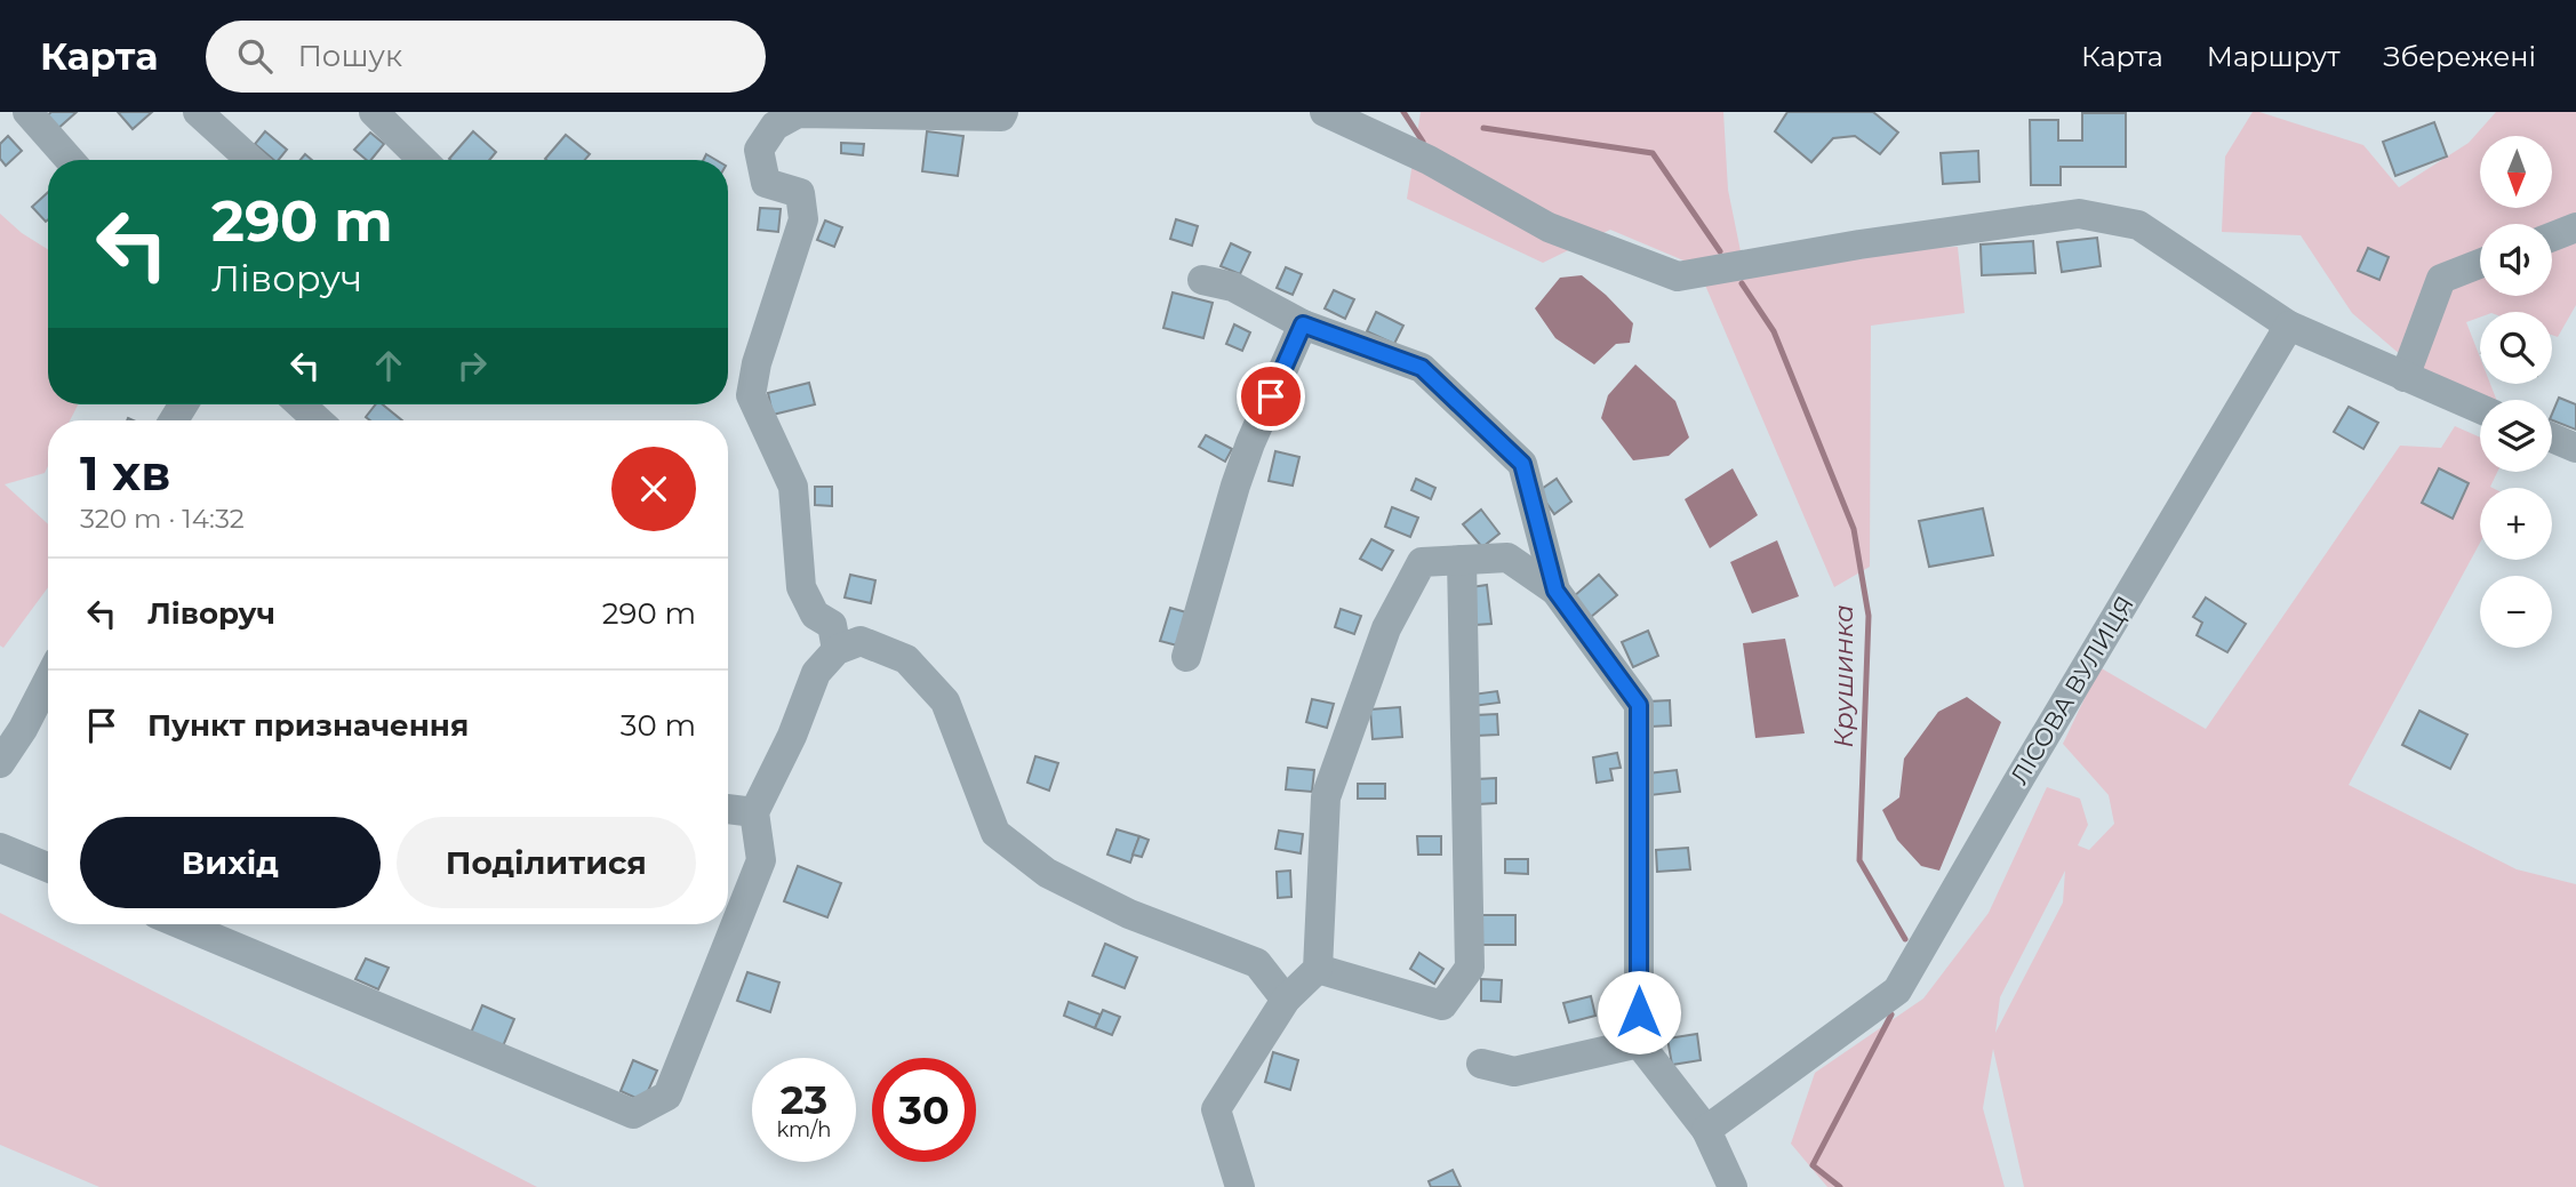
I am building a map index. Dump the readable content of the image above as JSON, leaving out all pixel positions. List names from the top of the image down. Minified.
{"streets":{"street":["ЛІСОВА ВУЛИЦЯ"]},"water":["Крушинка"],"north":"bottom","page":{"header":"Карта","search":"Пошук","nav":["Карта","Маршрут","Збережені"],"map_buttons":["+","−"],"turn":["290 m","Ліворуч"],"heading":["1 хв","320 m · 14:32"],"list":[{"name":"Ліворуч","value":"290 m"},{"name":"Пункт призначення","value":"30 m"}],"buttons":["Вихід","Поділитися"],"speed":"23 km/h","limit":"30"}}
